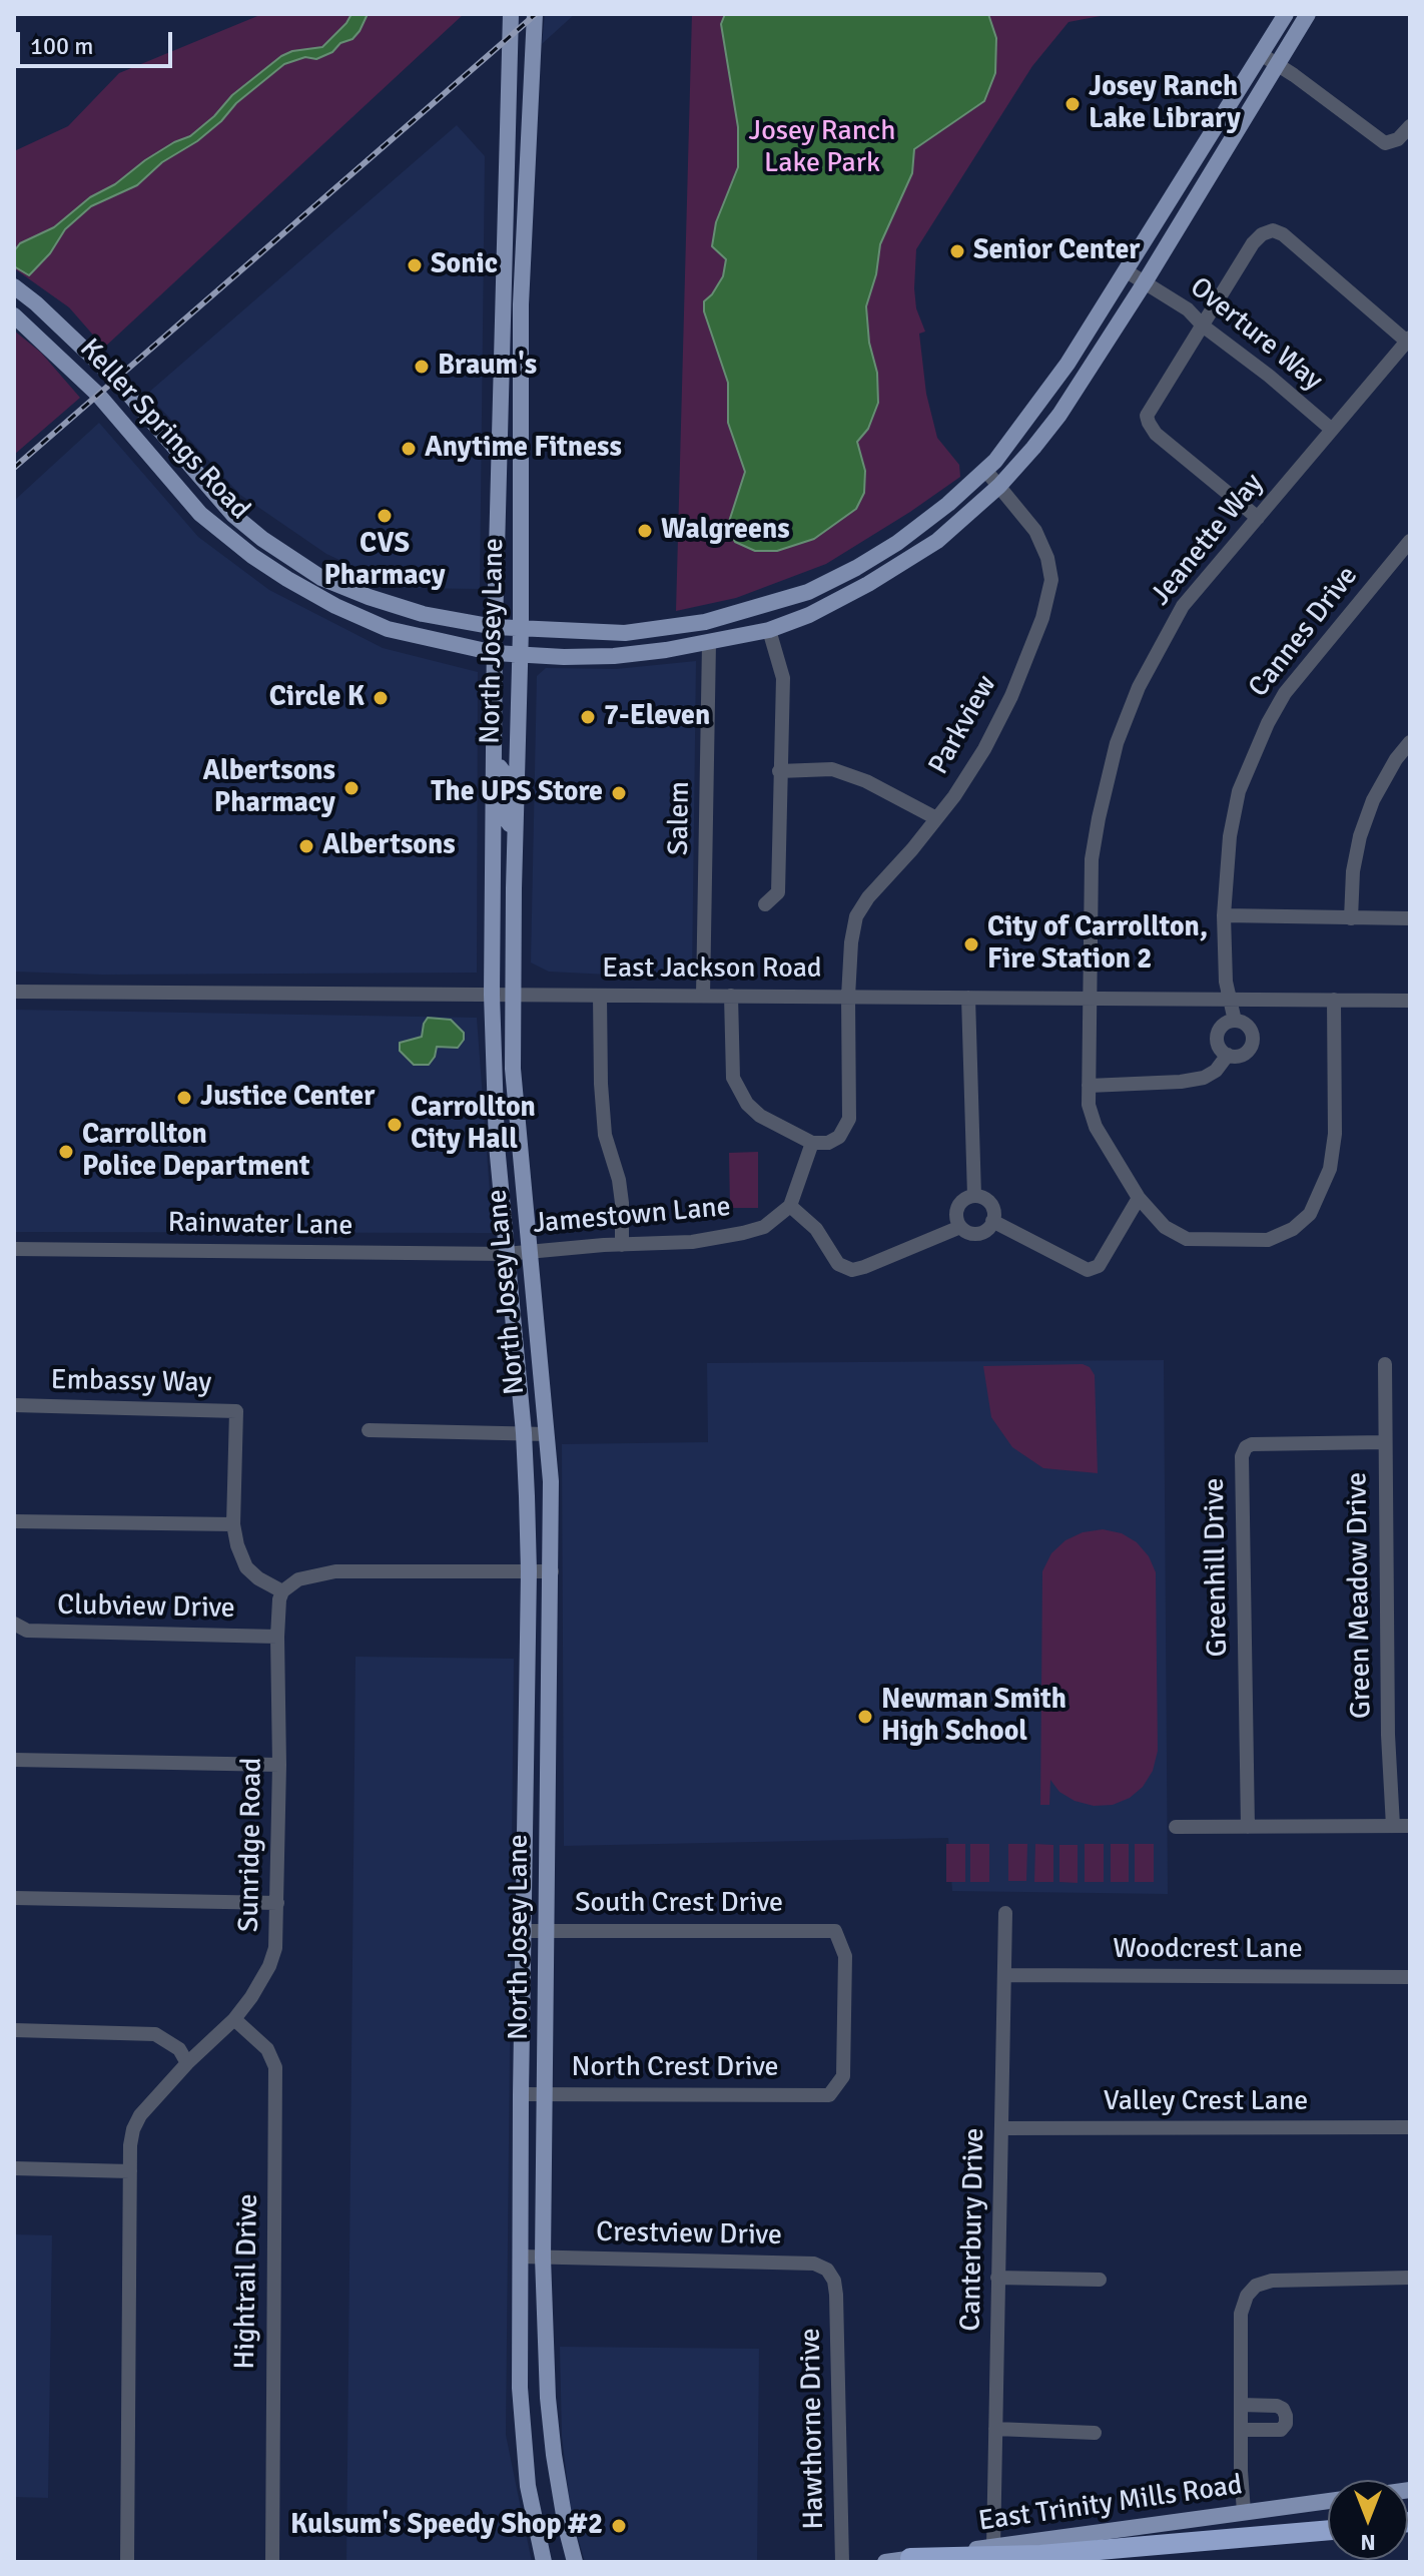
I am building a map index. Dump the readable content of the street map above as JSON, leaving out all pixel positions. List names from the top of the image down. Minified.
{"streets":{"main road":["Keller Springs Road","North Josey Lane","East Trinity Mills Road"],"street":["Overture Way","Jeanette Way","Cannes Drive","Parkview","Salem","East Jackson Road","Jamestown Lane","Rainwater Lane","Embassy Way","Greenhill Drive","Green Meadow Drive","Clubview Drive","Sunridge Road","South Crest Drive","Woodcrest Lane","North Crest Drive","Valley Crest Lane","Canterbury Drive","Crestview Drive","Hightrail Drive","Hawthorne Drive"]},"crossings":[["Overture Way","Keller Springs Road"],["Overture Way","Jeanette Way"],["Keller Springs Road","North Josey Lane"],["Keller Springs Road","Parkview"],["Keller Springs Road","Salem"],["Jeanette Way","East Jackson Road"],["Cannes Drive","East Jackson Road"],["North Josey Lane","East Jackson Road"],["North Josey Lane","Jamestown Lane"],["North Josey Lane","Rainwater Lane"],["North Josey Lane","South Crest Drive"],["North Josey Lane","North Crest Drive"],["North Josey Lane","Crestview Drive"],["Parkview","East Jackson Road"],["Salem","East Jackson Road"],["Jamestown Lane","Rainwater Lane"],["Embassy Way","Sunridge Road"],["Greenhill Drive","Green Meadow Drive"],["Clubview Drive","Sunridge Road"],["Sunridge Road","Hightrail Drive"],["South Crest Drive","North Crest Drive"],["Woodcrest Lane","Canterbury Drive"],["Valley Crest Lane","Canterbury Drive"],["Canterbury Drive","East Trinity Mills Road"],["Crestview Drive","Hawthorne Drive"]],"parks":["Josey Ranch Lake Park"],"places":["Josey Ranch Lake Library","Senior Center","Sonic","Braum's","Anytime Fitness","CVS Pharmacy","Walgreens","Circle K","7-Eleven","Albertsons Pharmacy","The UPS Store","Albertsons","City of Carrollton, Fire Station 2","Justice Center","Carrollton City Hall","Carrollton Police Department","Newman Smith High School","Kulsum's Speedy Shop #2"],"scale_bar":"100 m","north":"bottom"}
